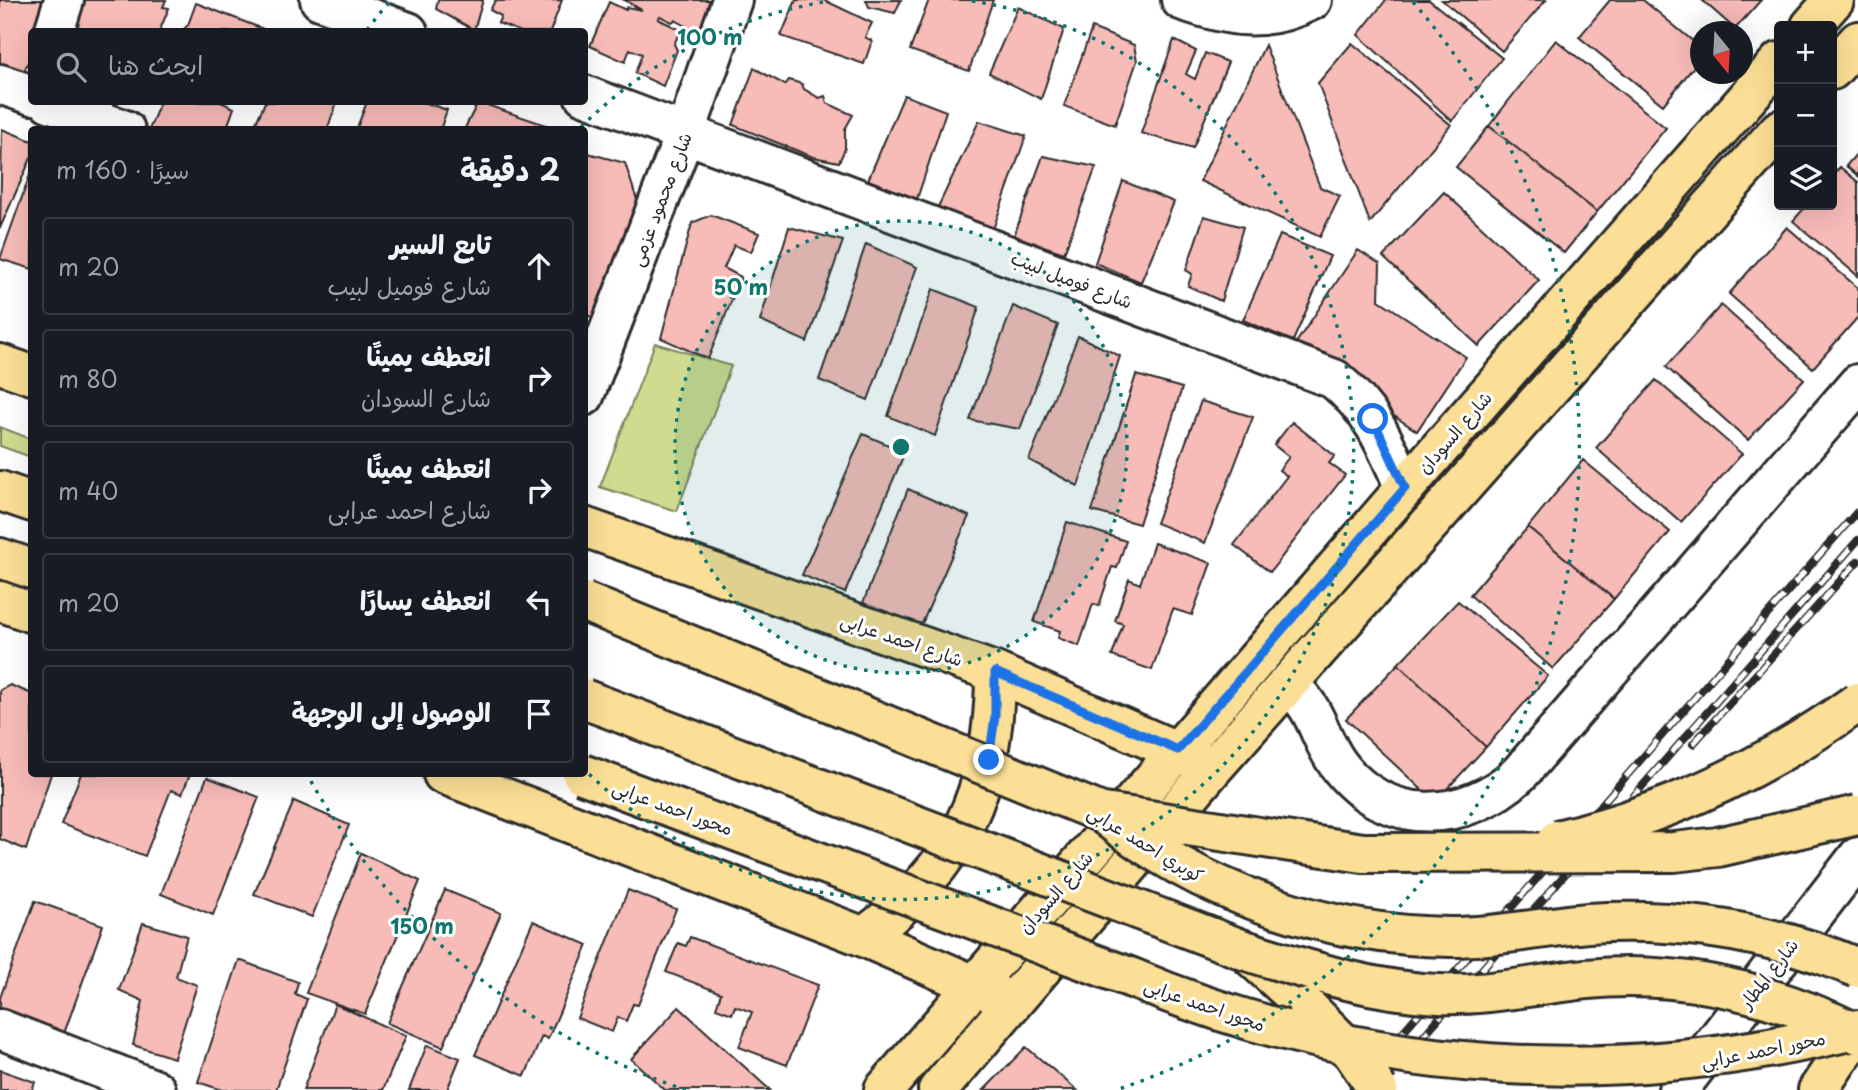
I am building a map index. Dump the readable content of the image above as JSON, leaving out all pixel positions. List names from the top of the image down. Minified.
{"streets":{"main road":["شارع السودان","شارع احمد عرابى","محور احمد عرابى","كوبري احمد عرابى"],"street":["شارع محمود عزمى","شارع فوميل لبيب","شارع المطار"]},"crossings":[["شارع محمود عزمى","شارع فوميل لبيب"],["شارع فوميل لبيب","شارع السودان"],["شارع السودان","شارع احمد عرابى"]],"north":"bottom","page":{"map_buttons":["+","−"],"search":"ابحث هنا","heading":["2 دقيقة","سيرًا · 160 m"],"list":[["تابع السير","شارع فوميل لبيب","20 m"],["انعطف يمينًا","شارع السودان","80 m"],["انعطف يمينًا","شارع احمد عرابى","40 m"],["انعطف يسارًا","20 m"],"الوصول إلى الوجهة"]},"rings":["100 m","50 m","150 m"]}
